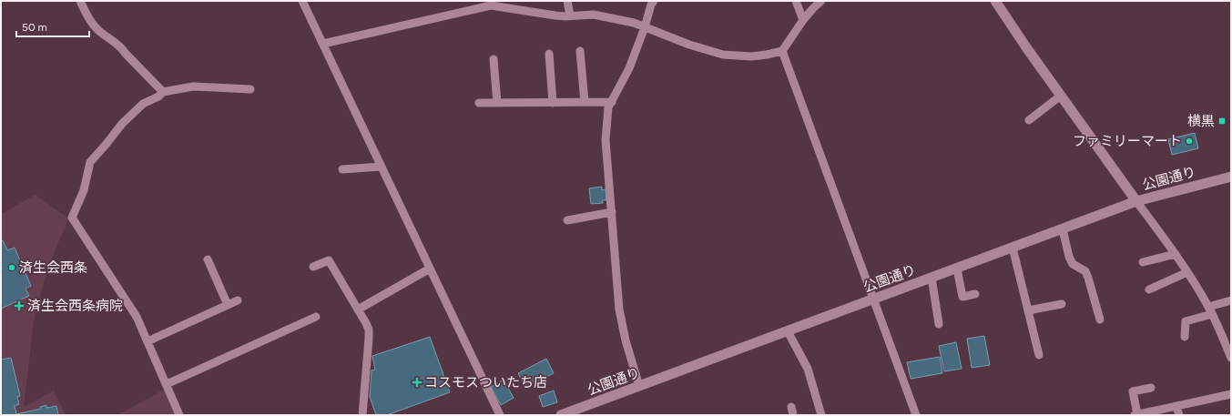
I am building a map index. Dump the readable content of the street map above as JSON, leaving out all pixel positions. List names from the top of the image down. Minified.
{"streets":{"street":["公園通り"]},"places":{"transit":["横黒"],"other":["ファミリーマート","済生会西条"],"health":["済生会西条病院","コスモスついたち店"]},"scale_bar":"50 m"}
